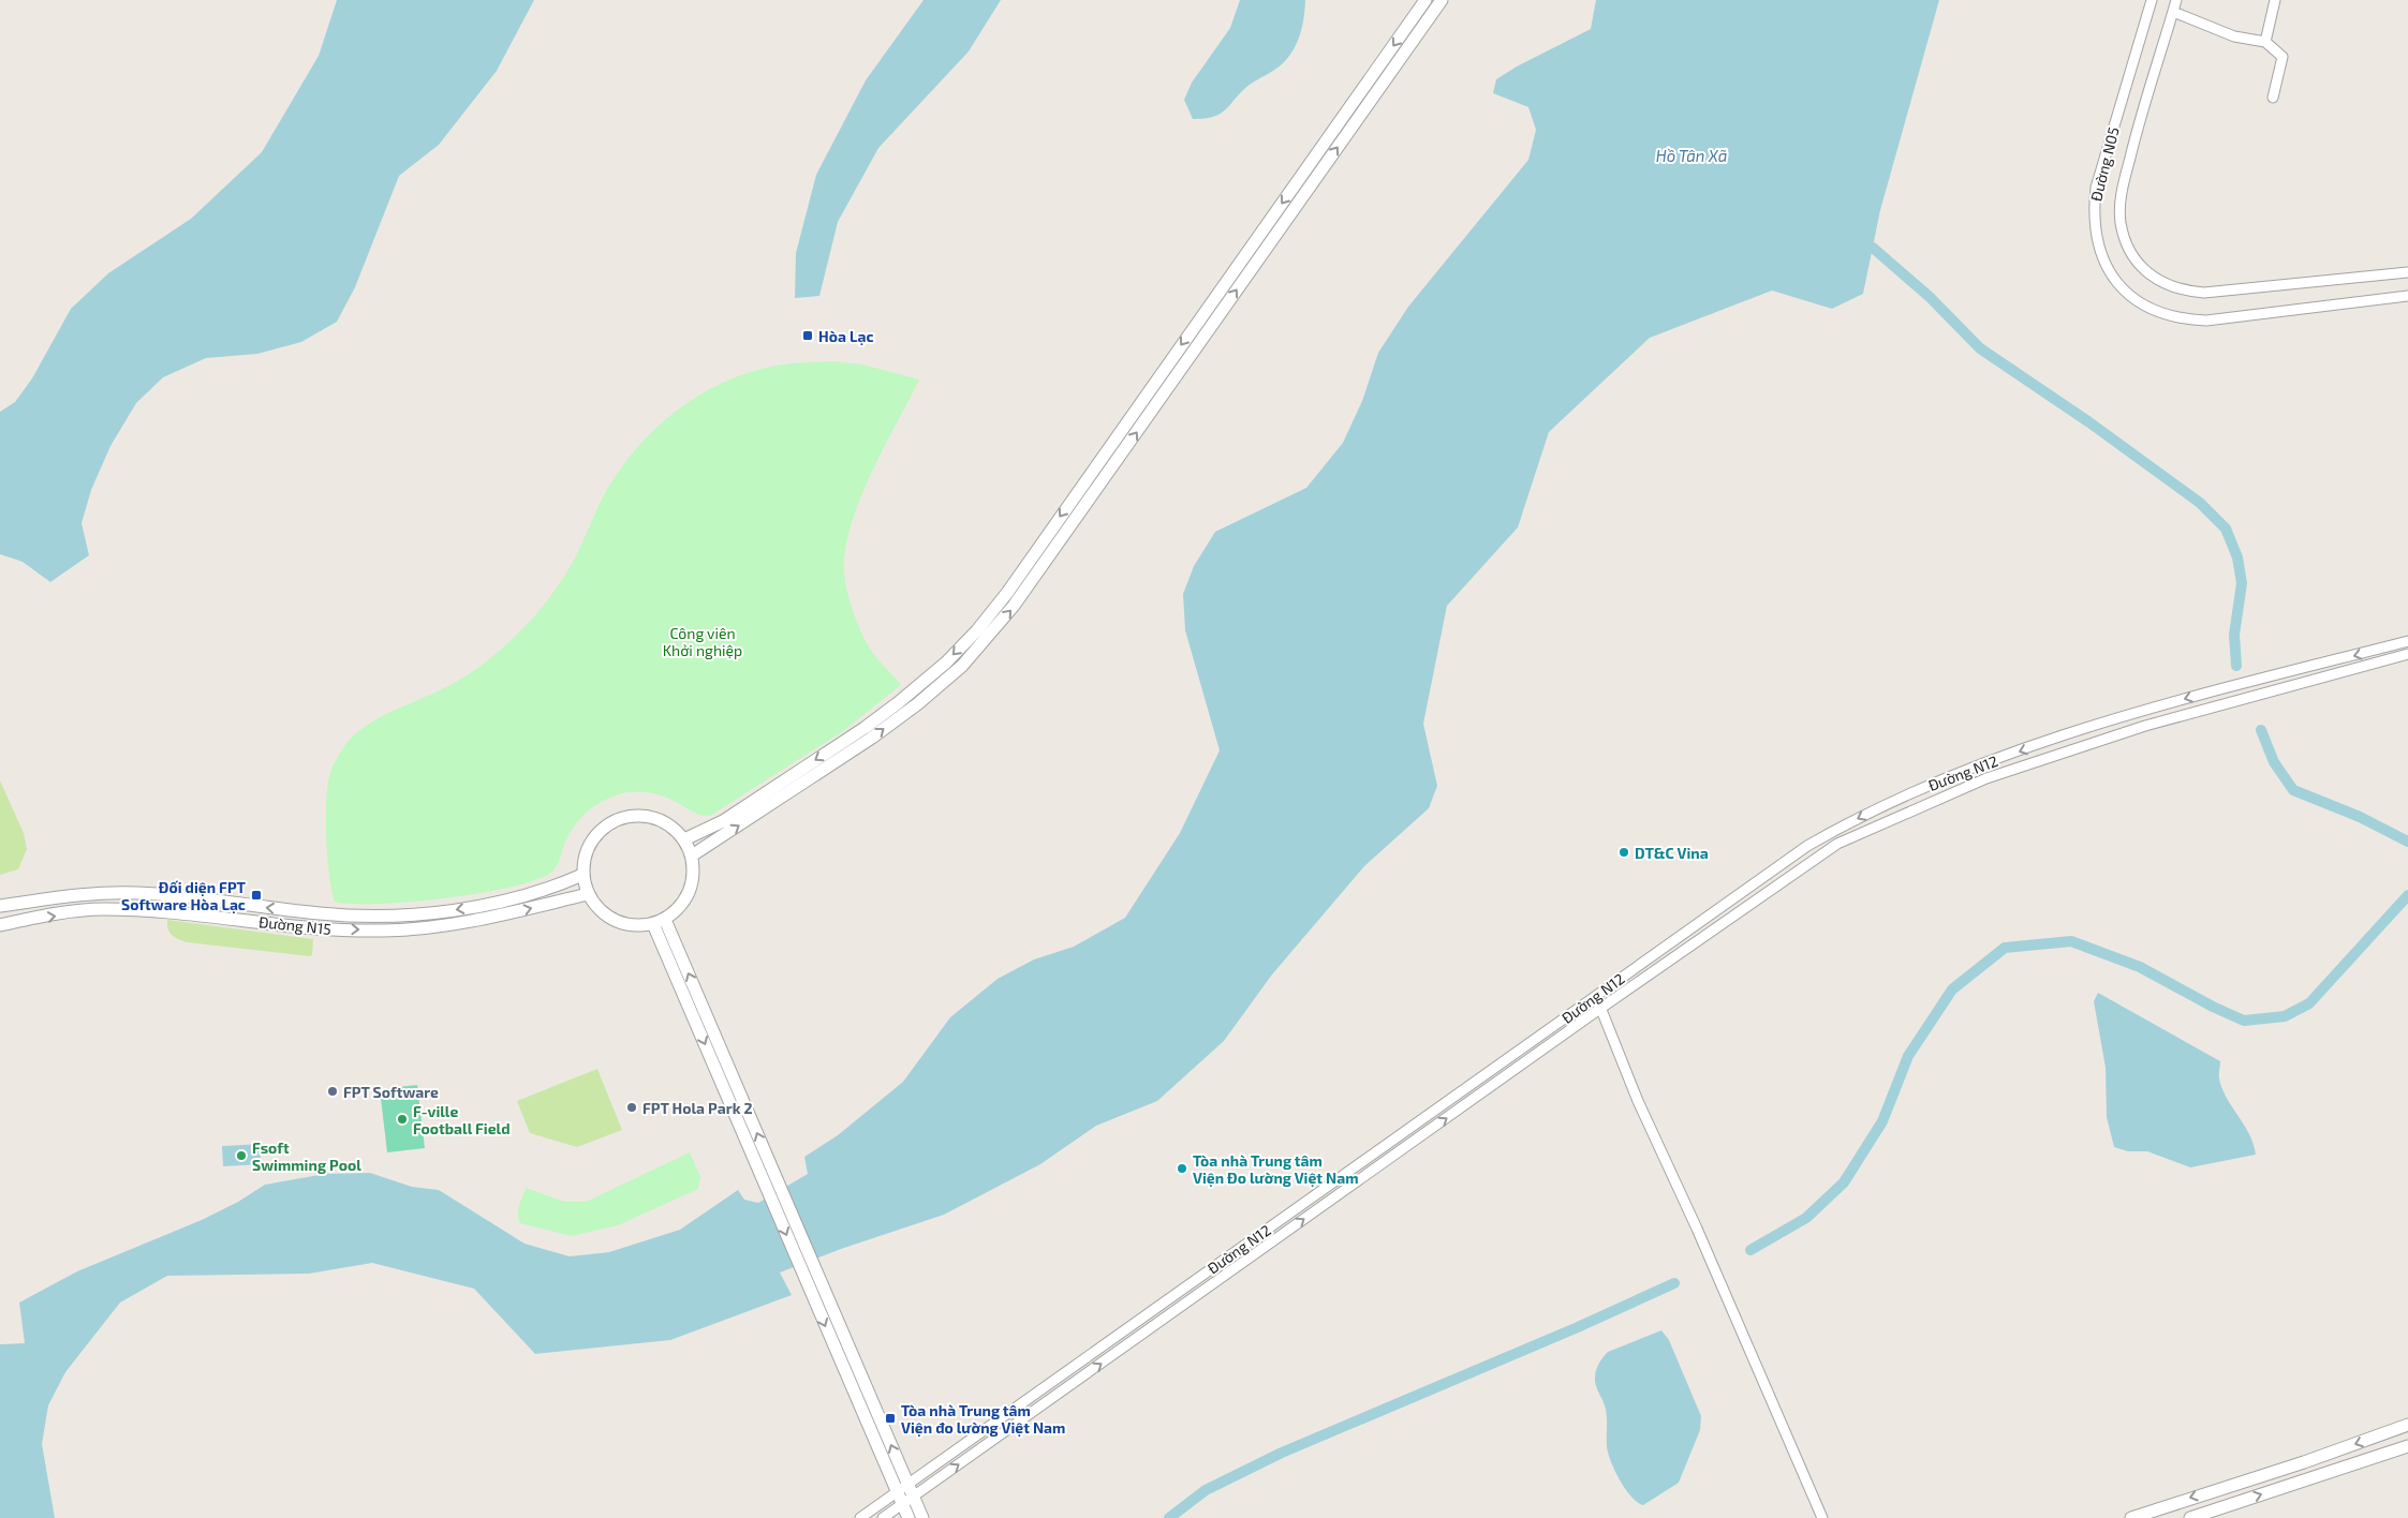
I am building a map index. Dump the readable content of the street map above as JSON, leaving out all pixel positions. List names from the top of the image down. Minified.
{"streets":{"street":["Đường N05","Đường N12","Đường N15"]},"water":["Hồ Tân Xã"],"parks":["Công viên Khởi nghiệp"],"places":{"transit":["Hòa Lạc","Đối diện FPT Software Hòa Lạc","Tòa nhà Trung tâm Viện đo lường Việt Nam"],"other":["DT&C Vina","FPT Software","FPT Hola Park 2","F-ville Football Field","Fsoft Swimming Pool","Tòa nhà Trung tâm Viện Đo lường Việt Nam"]}}
